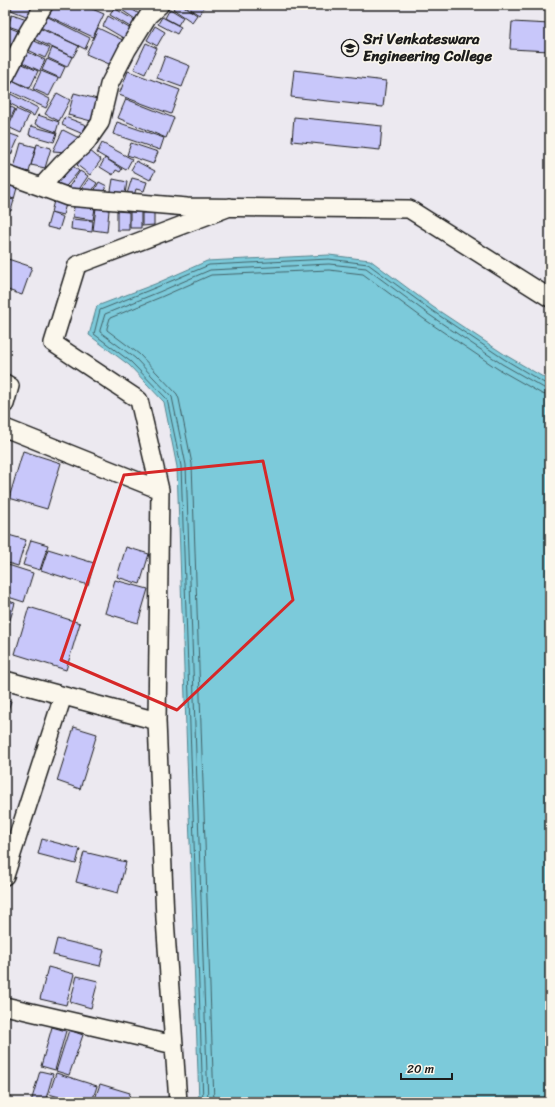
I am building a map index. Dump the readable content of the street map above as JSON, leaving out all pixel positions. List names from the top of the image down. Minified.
{"places":{"school or university":["Sri Venkateswara Engineering College"]},"scale_bar":"20 m"}
